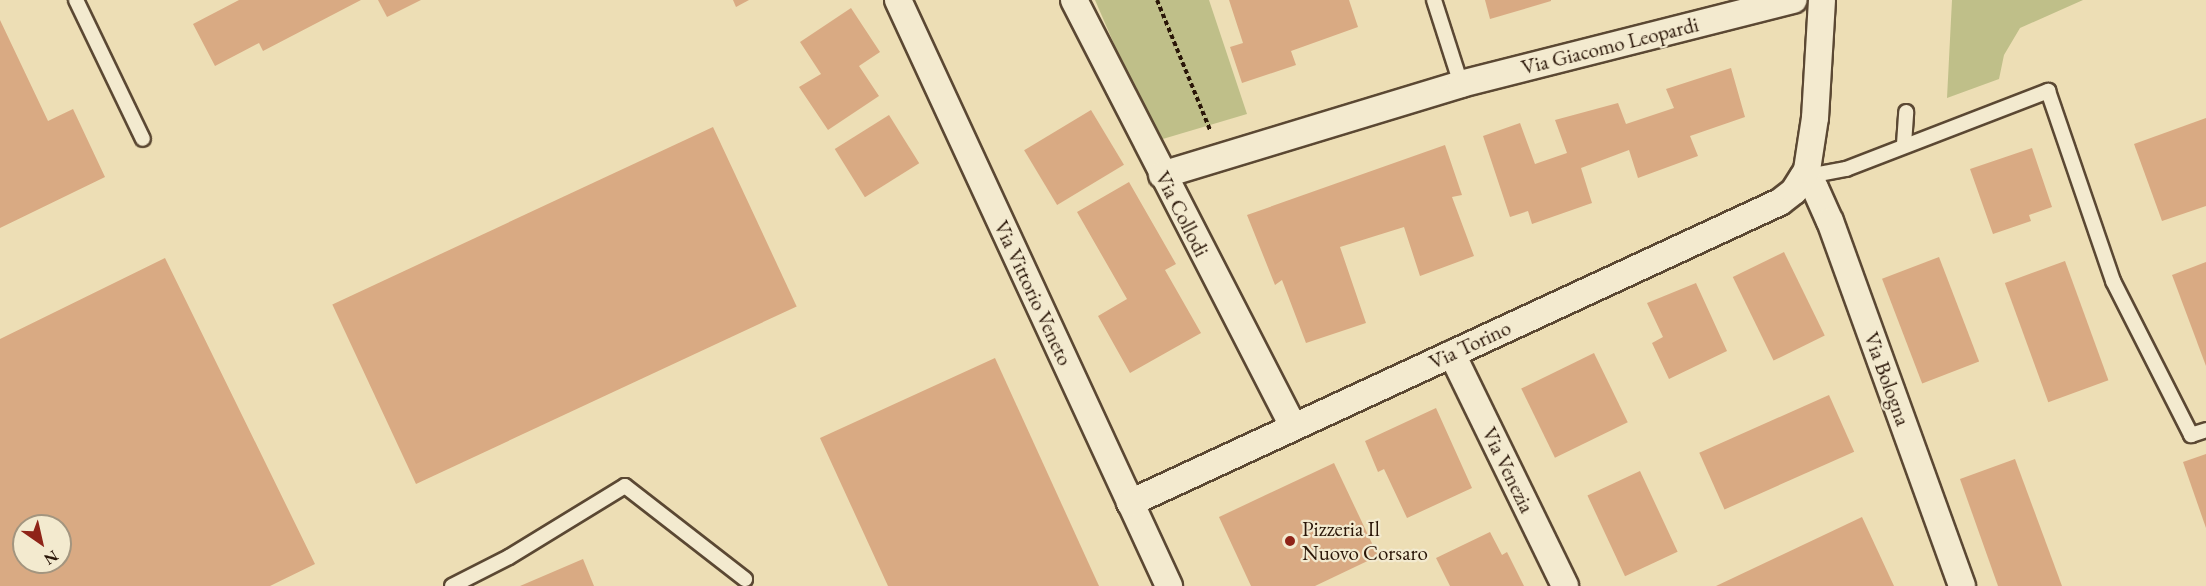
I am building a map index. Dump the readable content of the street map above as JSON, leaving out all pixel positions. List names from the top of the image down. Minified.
{"streets":{"street":["Via Giacomo Leopardi","Via Collodi","Via Vittorio Veneto","Via Torino","Via Bologna","Via Venezia"]},"crossings":[["Via Giacomo Leopardi","Via Collodi"],["Via Collodi","Via Torino"],["Via Vittorio Veneto","Via Torino"],["Via Torino","Via Bologna"],["Via Torino","Via Venezia"]],"places":["Pizzeria Il Nuovo Corsaro"],"north":"bottom right"}
